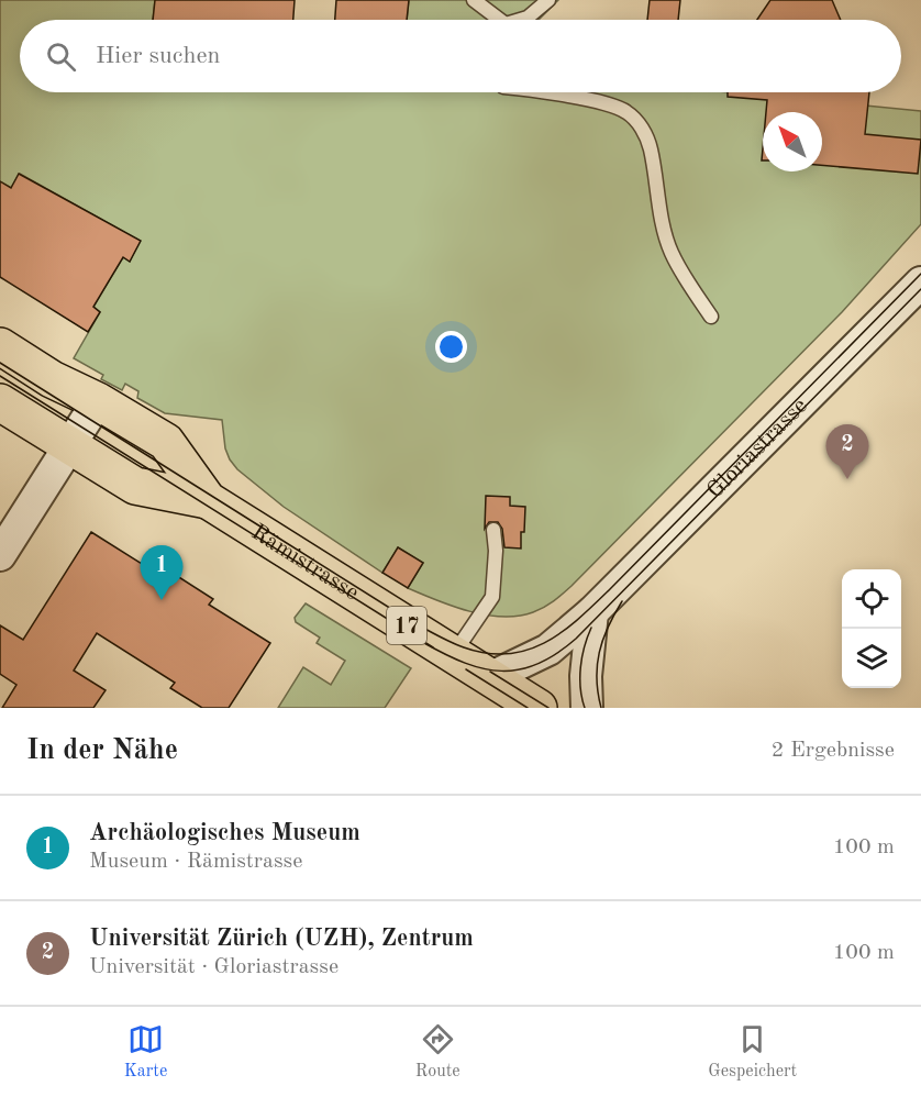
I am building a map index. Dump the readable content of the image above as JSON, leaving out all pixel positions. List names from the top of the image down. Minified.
{"streets":{"main road":["Rämistrasse","17"],"street":["Gloriastrasse"]},"crossings":[["Gloriastrasse","Rämistrasse"]],"north":"top left","page":{"search":"Hier suchen","pins":["2","1"],"heading":["In der Nähe","2 Ergebnisse"],"list":[{"mark":"1","name":"Archäologisches Museum","note":"Museum · Rämistrasse","value":"100 m"},{"mark":"2","name":"Universität Zürich (UZH), Zentrum","note":"Universität · Gloriastrasse","value":"100 m"}],"nav":["Karte","Route","Gespeichert"]}}
